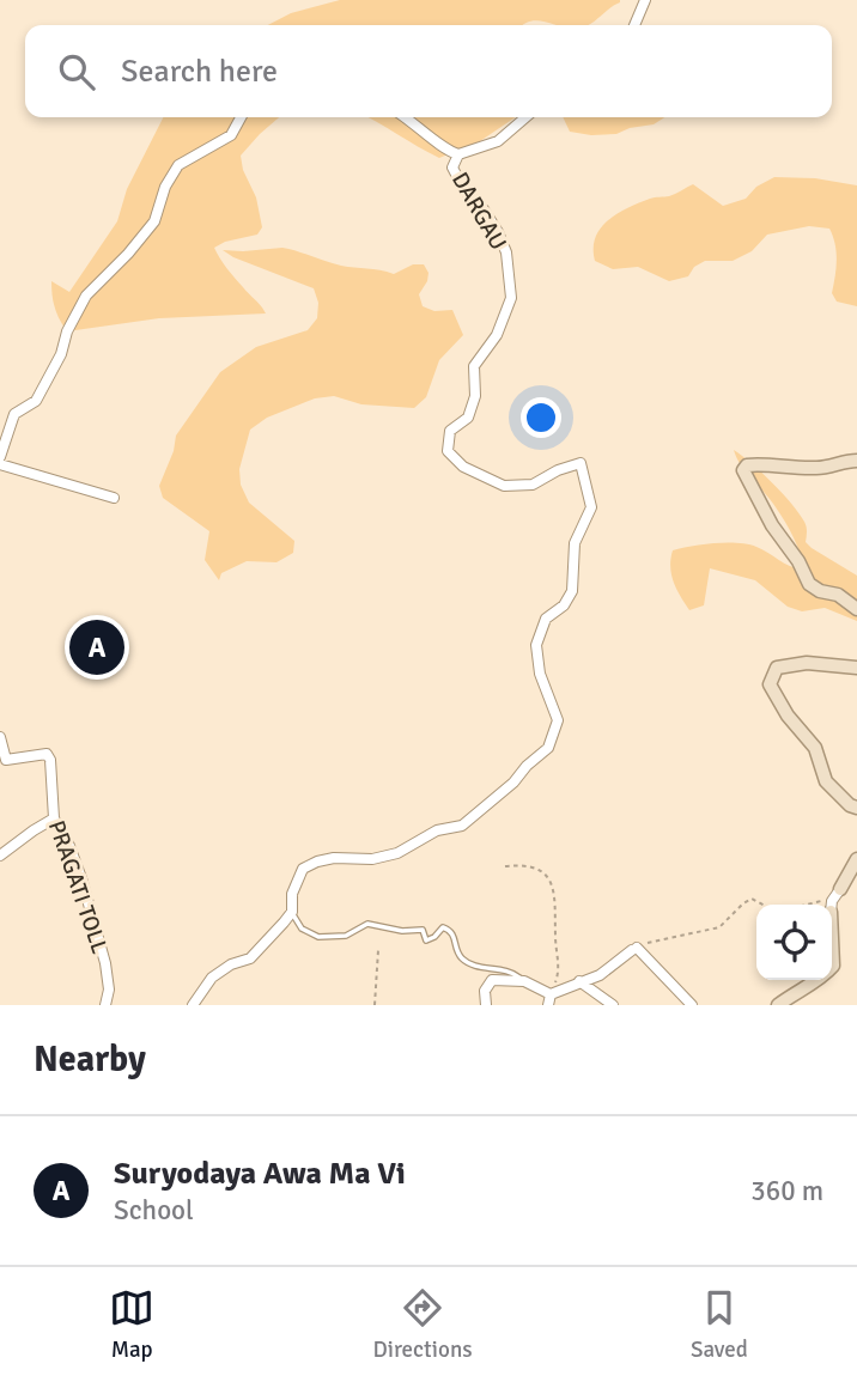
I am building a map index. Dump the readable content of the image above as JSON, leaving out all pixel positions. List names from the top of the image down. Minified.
{"streets":{"street":["DARGAU","PRAGATI TOLL"]},"page":{"search":"Search here","pins":"A","heading":"Nearby","list":[{"mark":"A","name":"Suryodaya Awa Ma Vi","note":"School","value":"360 m"}],"nav":["Map","Directions","Saved"]}}
